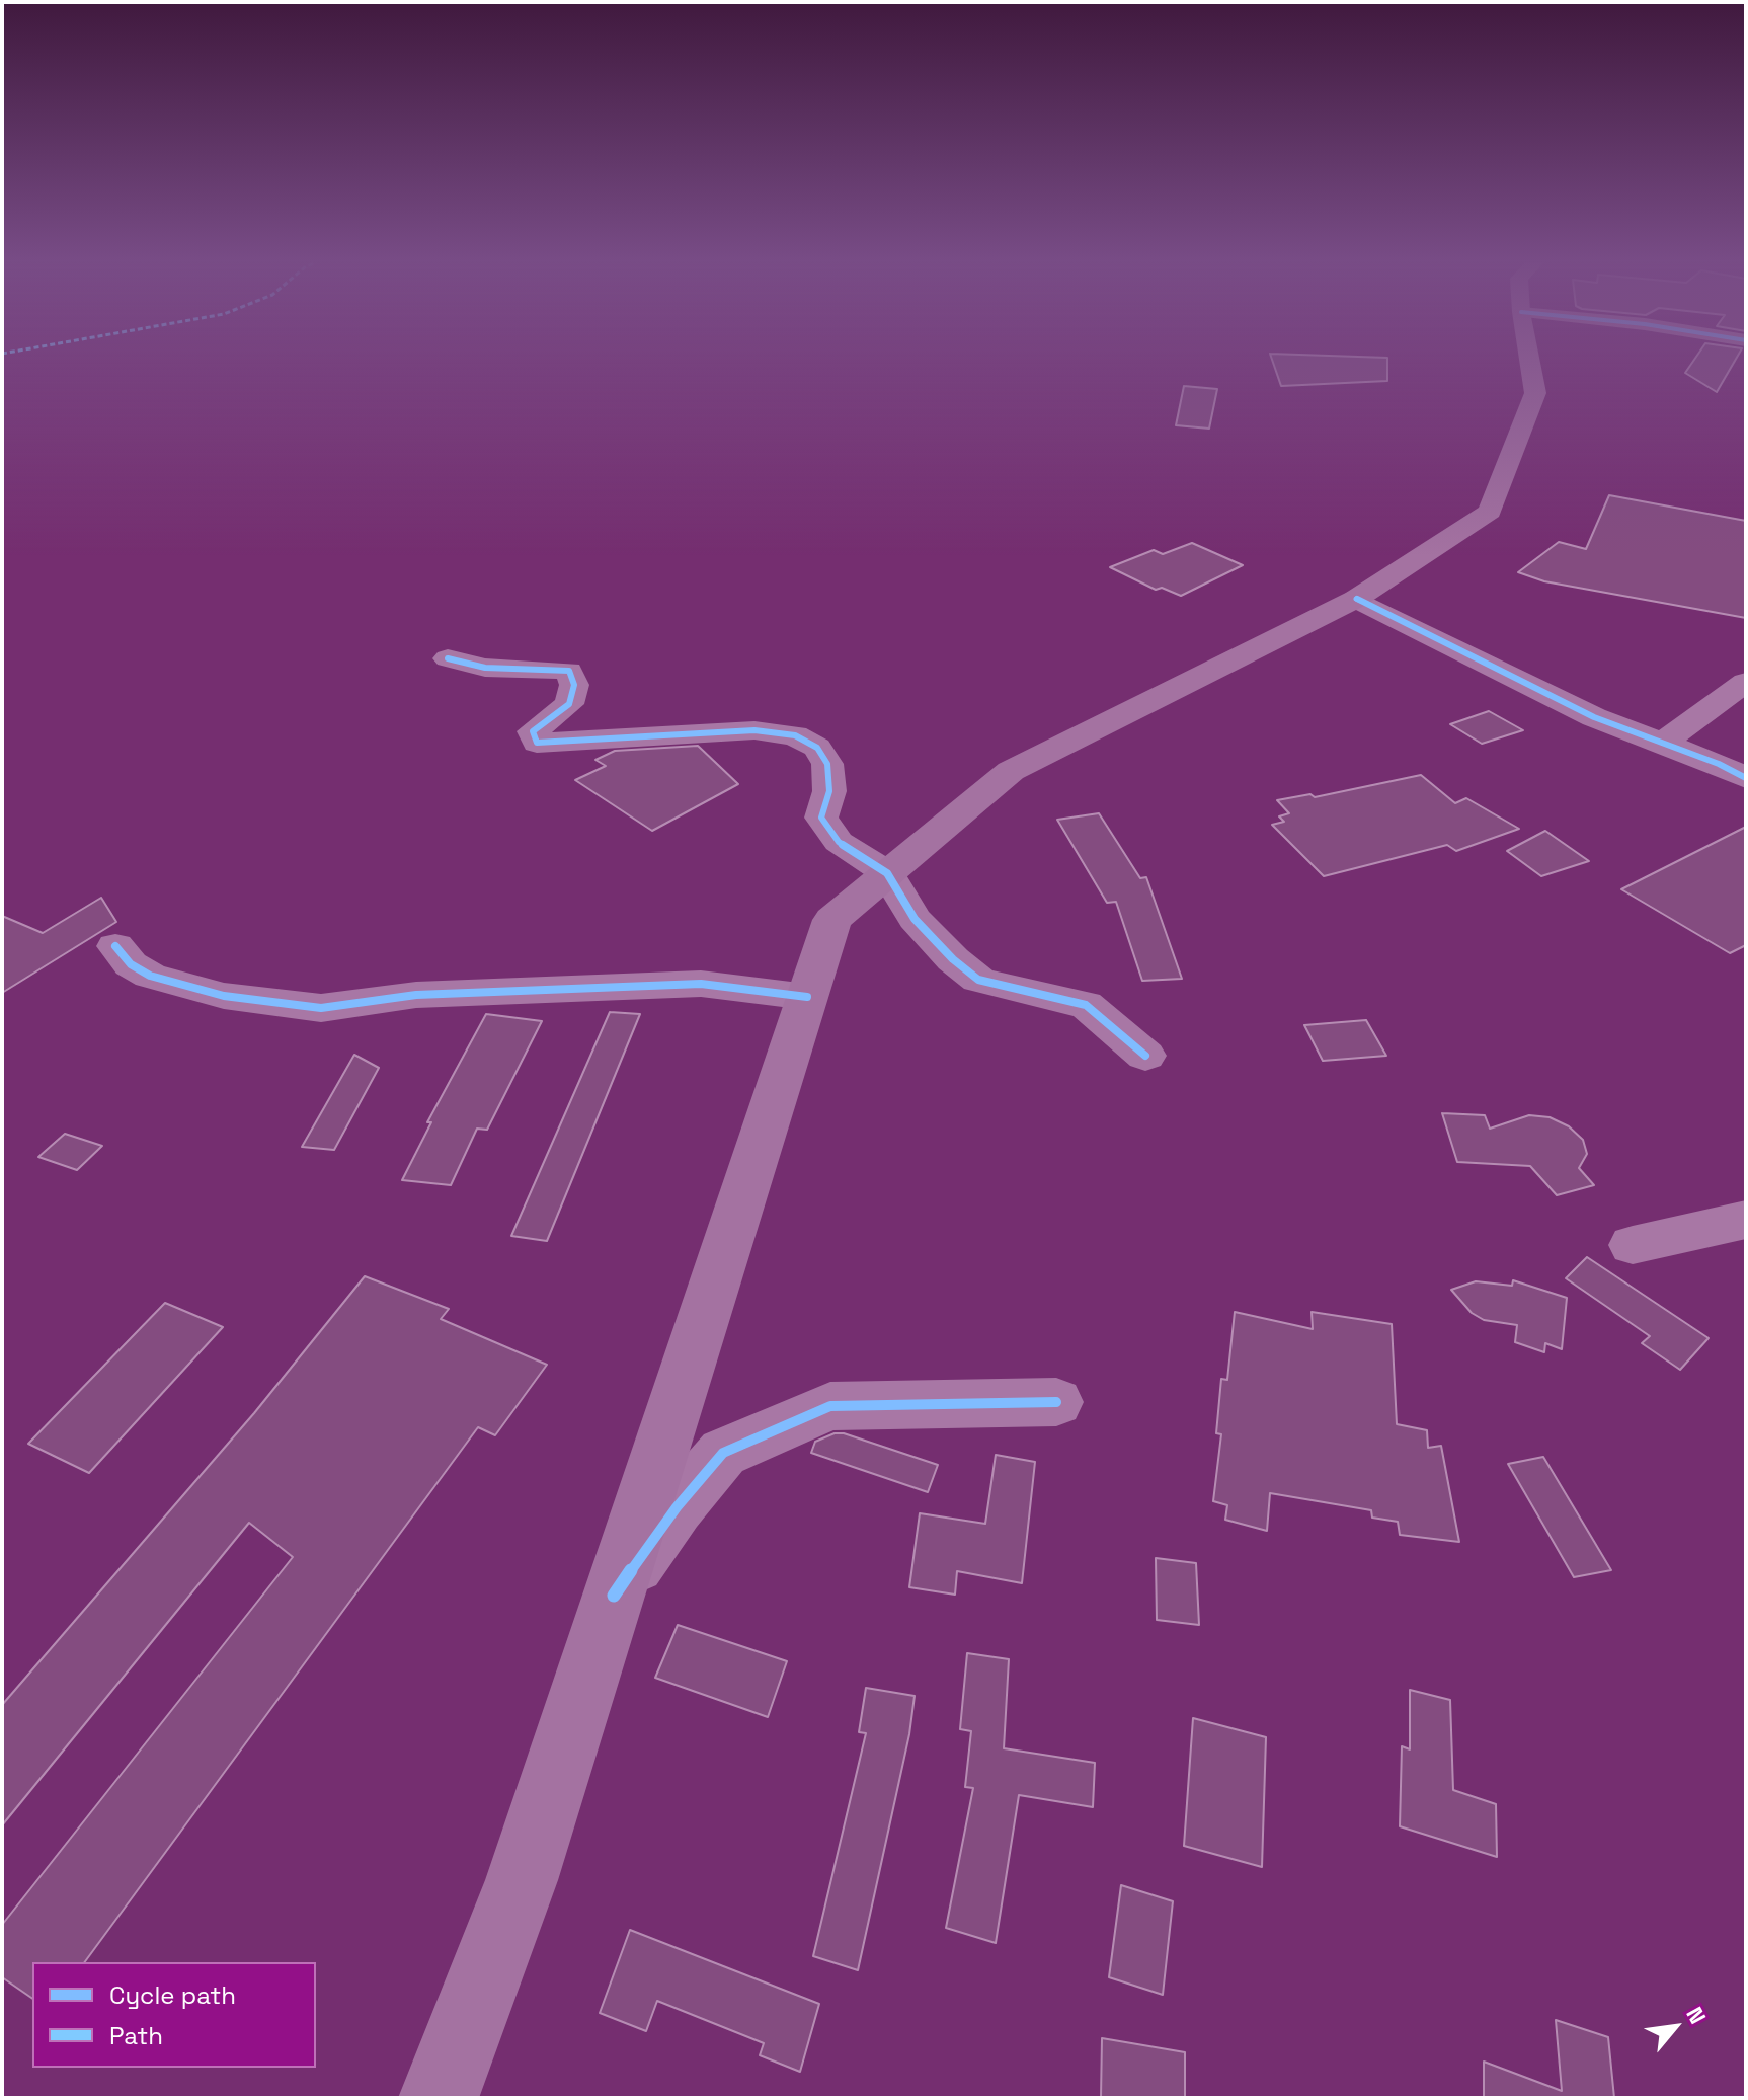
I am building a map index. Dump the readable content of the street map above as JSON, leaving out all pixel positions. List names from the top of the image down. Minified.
{"legend":["Cycle path","Path"],"north":"top right"}
